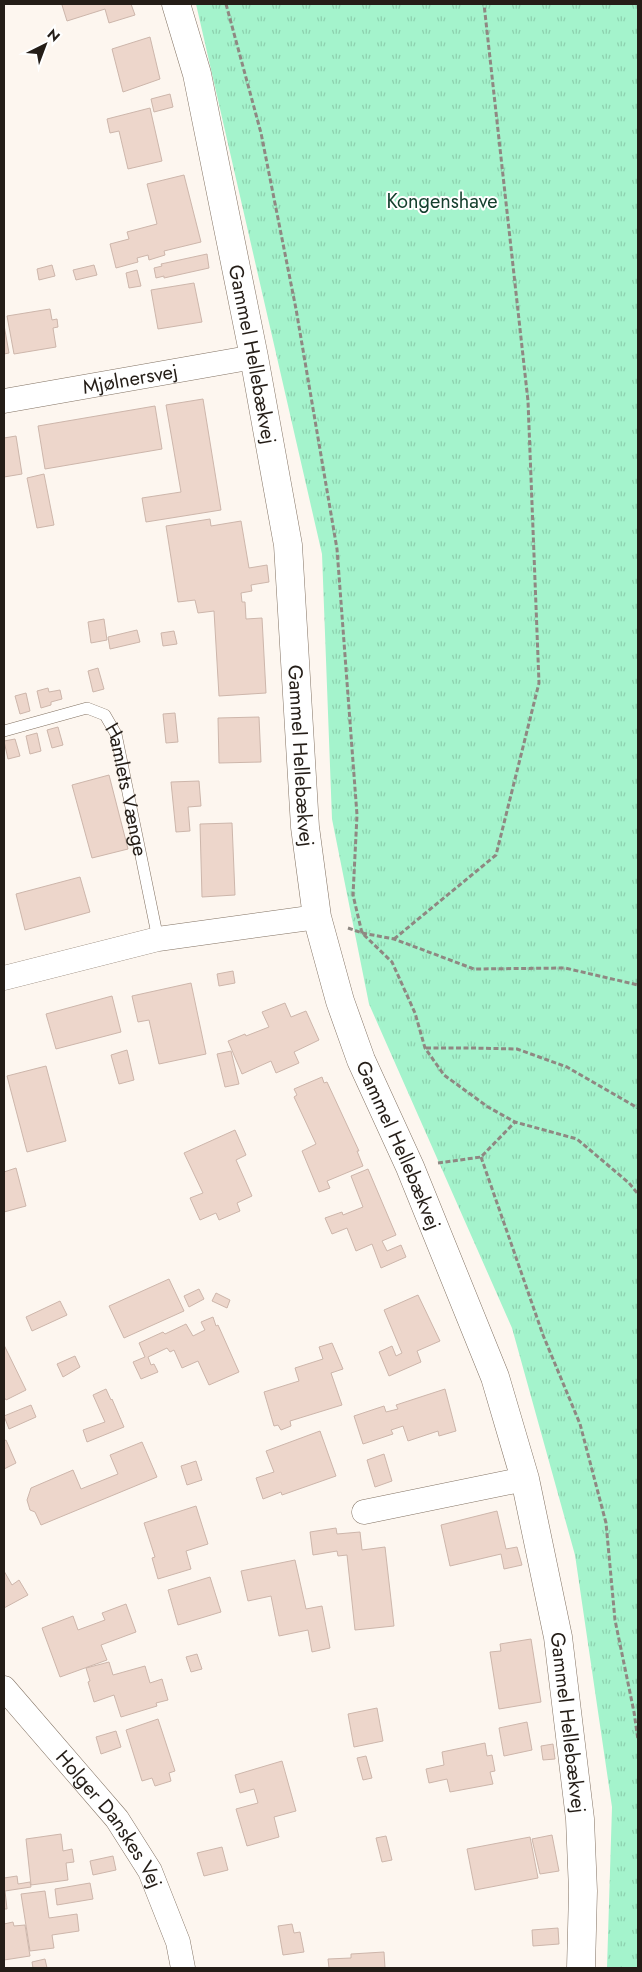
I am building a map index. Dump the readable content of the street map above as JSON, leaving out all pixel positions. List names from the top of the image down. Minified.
{"streets":{"main road":["Gammel Hellebækvej"],"street":["Mjølnersvej","Holger Danskes Vej"],"lane":["Hamlets Vænge"]},"crossings":[["Gammel Hellebækvej","Mjølnersvej"]],"parks":["Kongenshave"],"north":"top right"}
